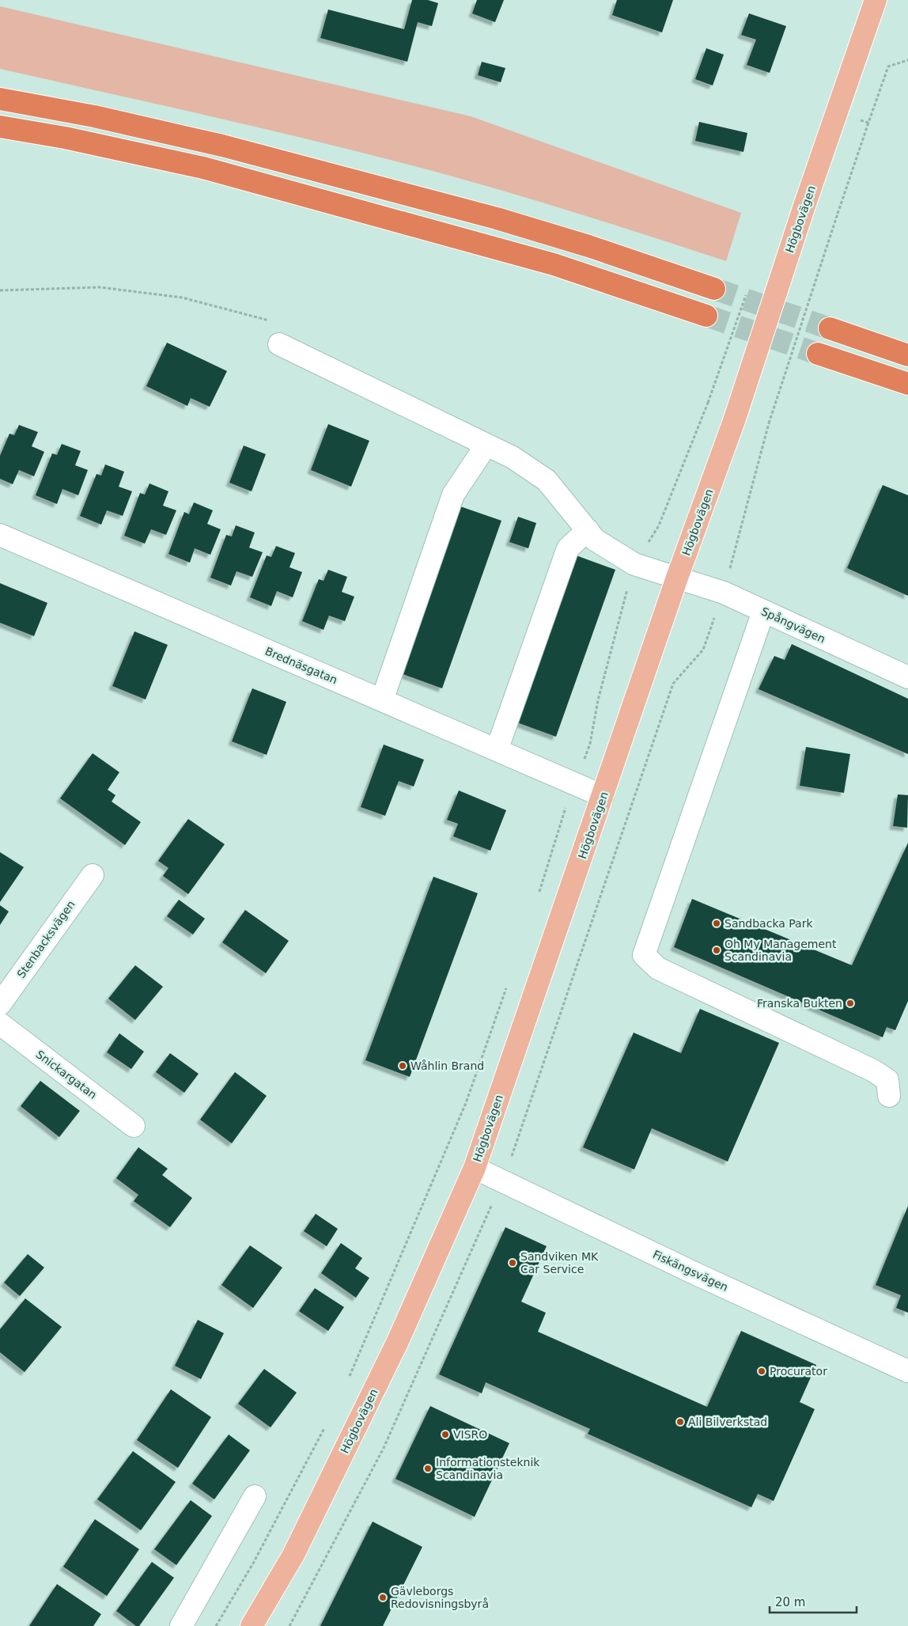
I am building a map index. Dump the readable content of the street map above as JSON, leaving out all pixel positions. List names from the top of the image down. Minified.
{"streets":{"main road":["Högbovägen"],"street":["Spångvägen","Brednäsgatan","Stenbacksvägen","Snickargatan","Fiskängsvägen"]},"crossings":[["Högbovägen","Spångvägen"],["Högbovägen","Brednäsgatan"],["Högbovägen","Fiskängsvägen"]],"places":["Sandbacka Park","Oh My Management Scandinavia","Franska Bukten","Wåhlin Brand","Sandviken MK Car Service","Procurator","Ali Bilverkstad","VISRO","Informationsteknik Scandinavia","Gävleborgs Redovisningsbyrå"],"scale_bar":"20 m"}
